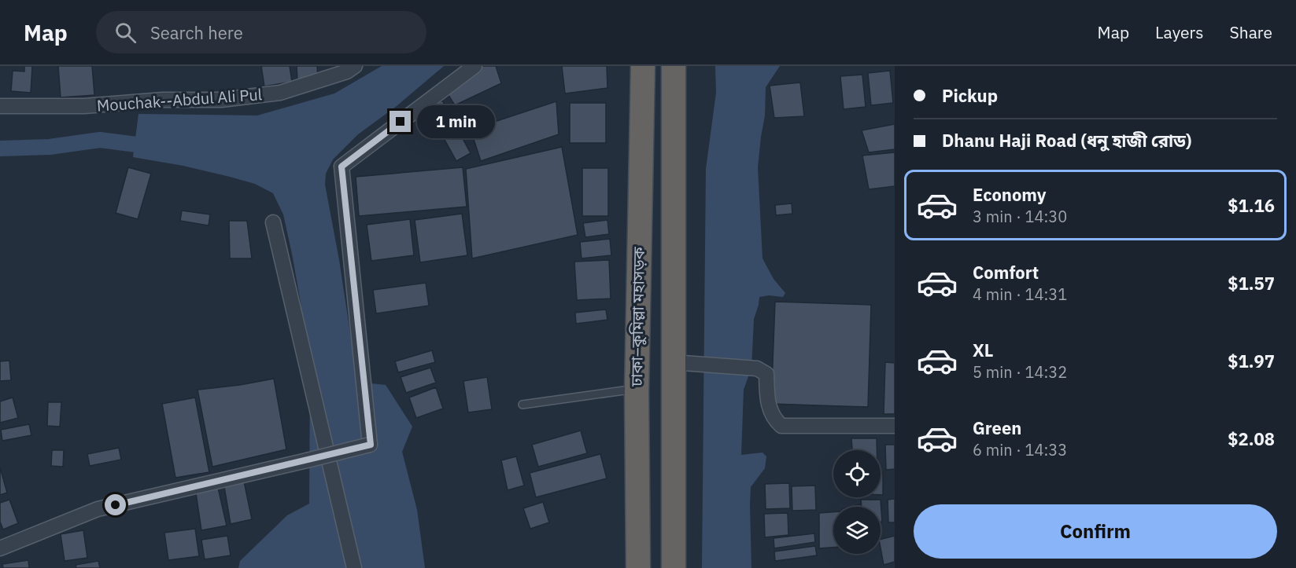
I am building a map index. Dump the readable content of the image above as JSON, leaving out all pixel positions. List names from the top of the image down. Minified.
{"streets":{"highway":["ঢাকা–কুমিল্লা মহাসড়ক"],"street":["Mouchak--Abdul Ali Pul"]},"page":{"header":"Map","search":"Search here","nav":["Map","Layers","Share"],"banner":["Pickup","Dhanu Haji Road (ধনু হাজী রোড)"],"bubble":"1 min","list":[{"name":"Economy","note":"3 min · 14:30","value":"$1.16"},{"name":"Comfort","note":"4 min · 14:31","value":"$1.57"},{"name":"XL","note":"5 min · 14:32","value":"$1.97"},{"name":"Green","note":"6 min · 14:33","value":"$2.08"}],"buttons":"Confirm"}}
